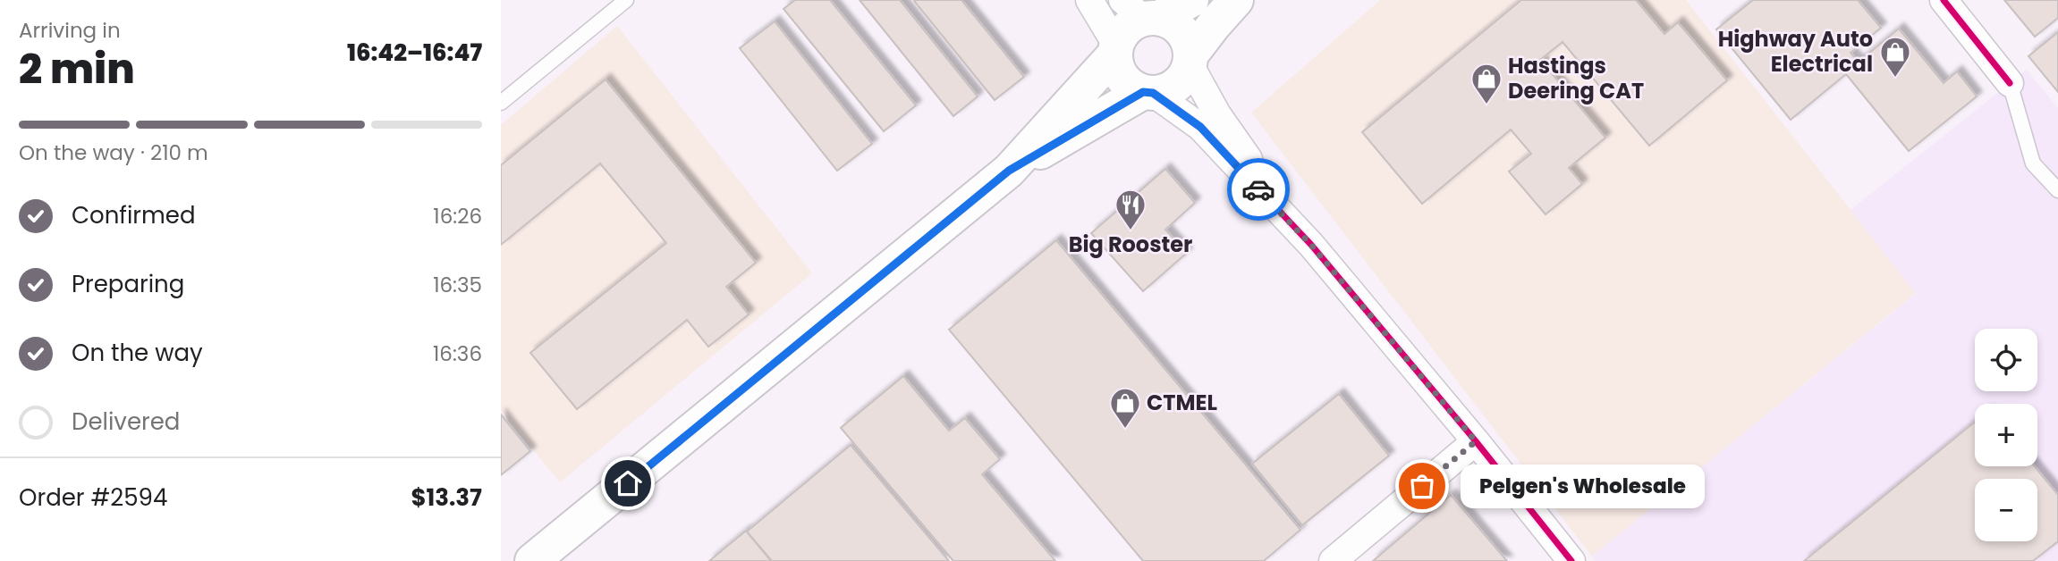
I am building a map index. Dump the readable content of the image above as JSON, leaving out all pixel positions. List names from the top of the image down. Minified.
{"places":{"shop":["Highway Auto Electrical","Hastings Deering CAT","CTMEL"],"restaurant":["Big Rooster"],"other":["Pelgen's Wholesale"]},"page":{"heading":["2 min","Arriving in","16:42–16:47"],"panel":["Order #2594","$13.37"],"bar":"On the way · 210 m","list":[["Confirmed","16:26"],["Preparing","16:35"],["On the way","16:36"],"Delivered"],"map_buttons":["+","−"],"bubble":"Pelgen's Wholesale"}}
